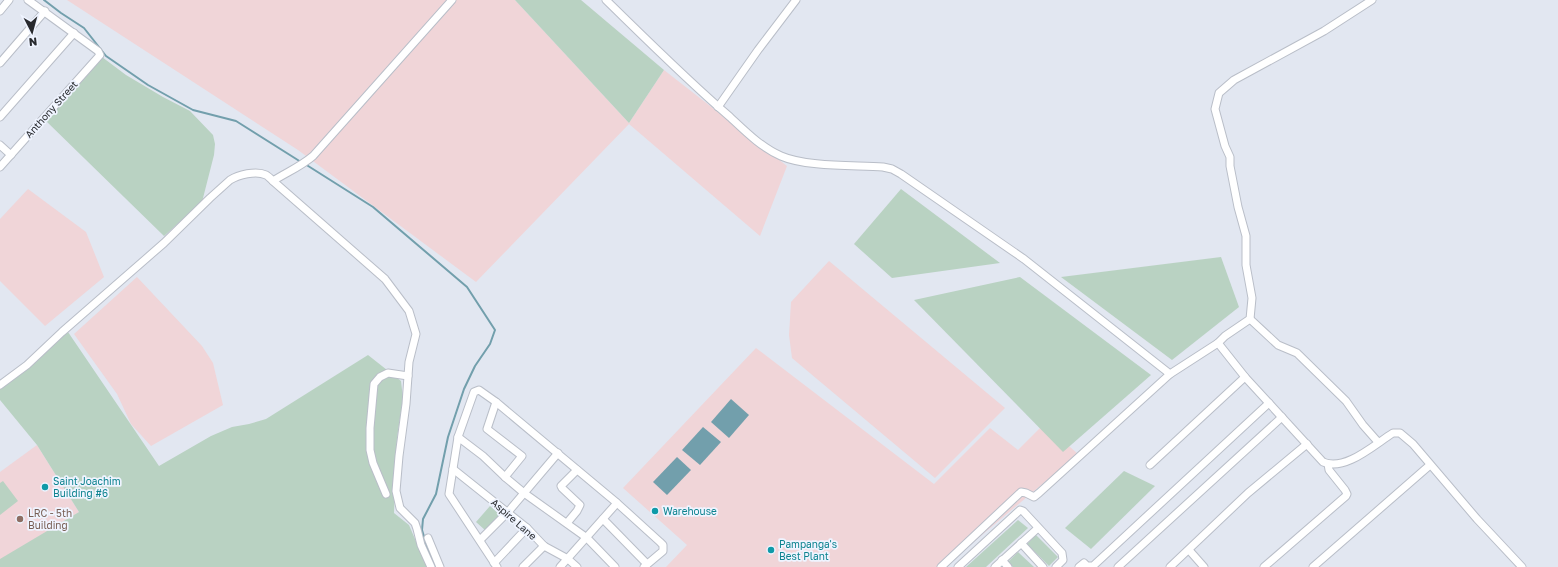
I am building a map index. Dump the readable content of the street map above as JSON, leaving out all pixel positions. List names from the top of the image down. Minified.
{"streets":{"street":["Anthony Street","Aspire Lane"]},"places":["Saint Joachim Building #6","Warehouse","LRC - 5th Building","Pampanga's Best Plant"],"north":"bottom"}
